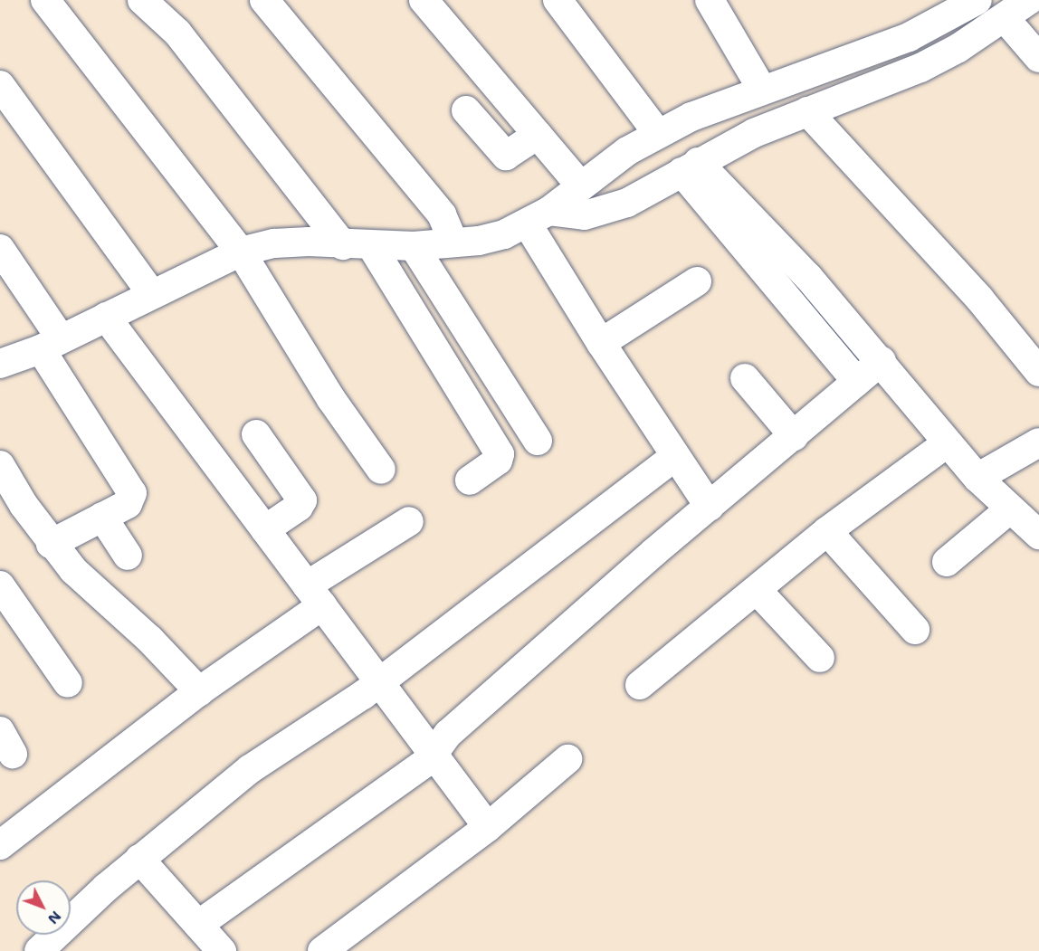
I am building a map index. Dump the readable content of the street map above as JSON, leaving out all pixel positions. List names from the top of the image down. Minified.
{"north":"bottom right"}
